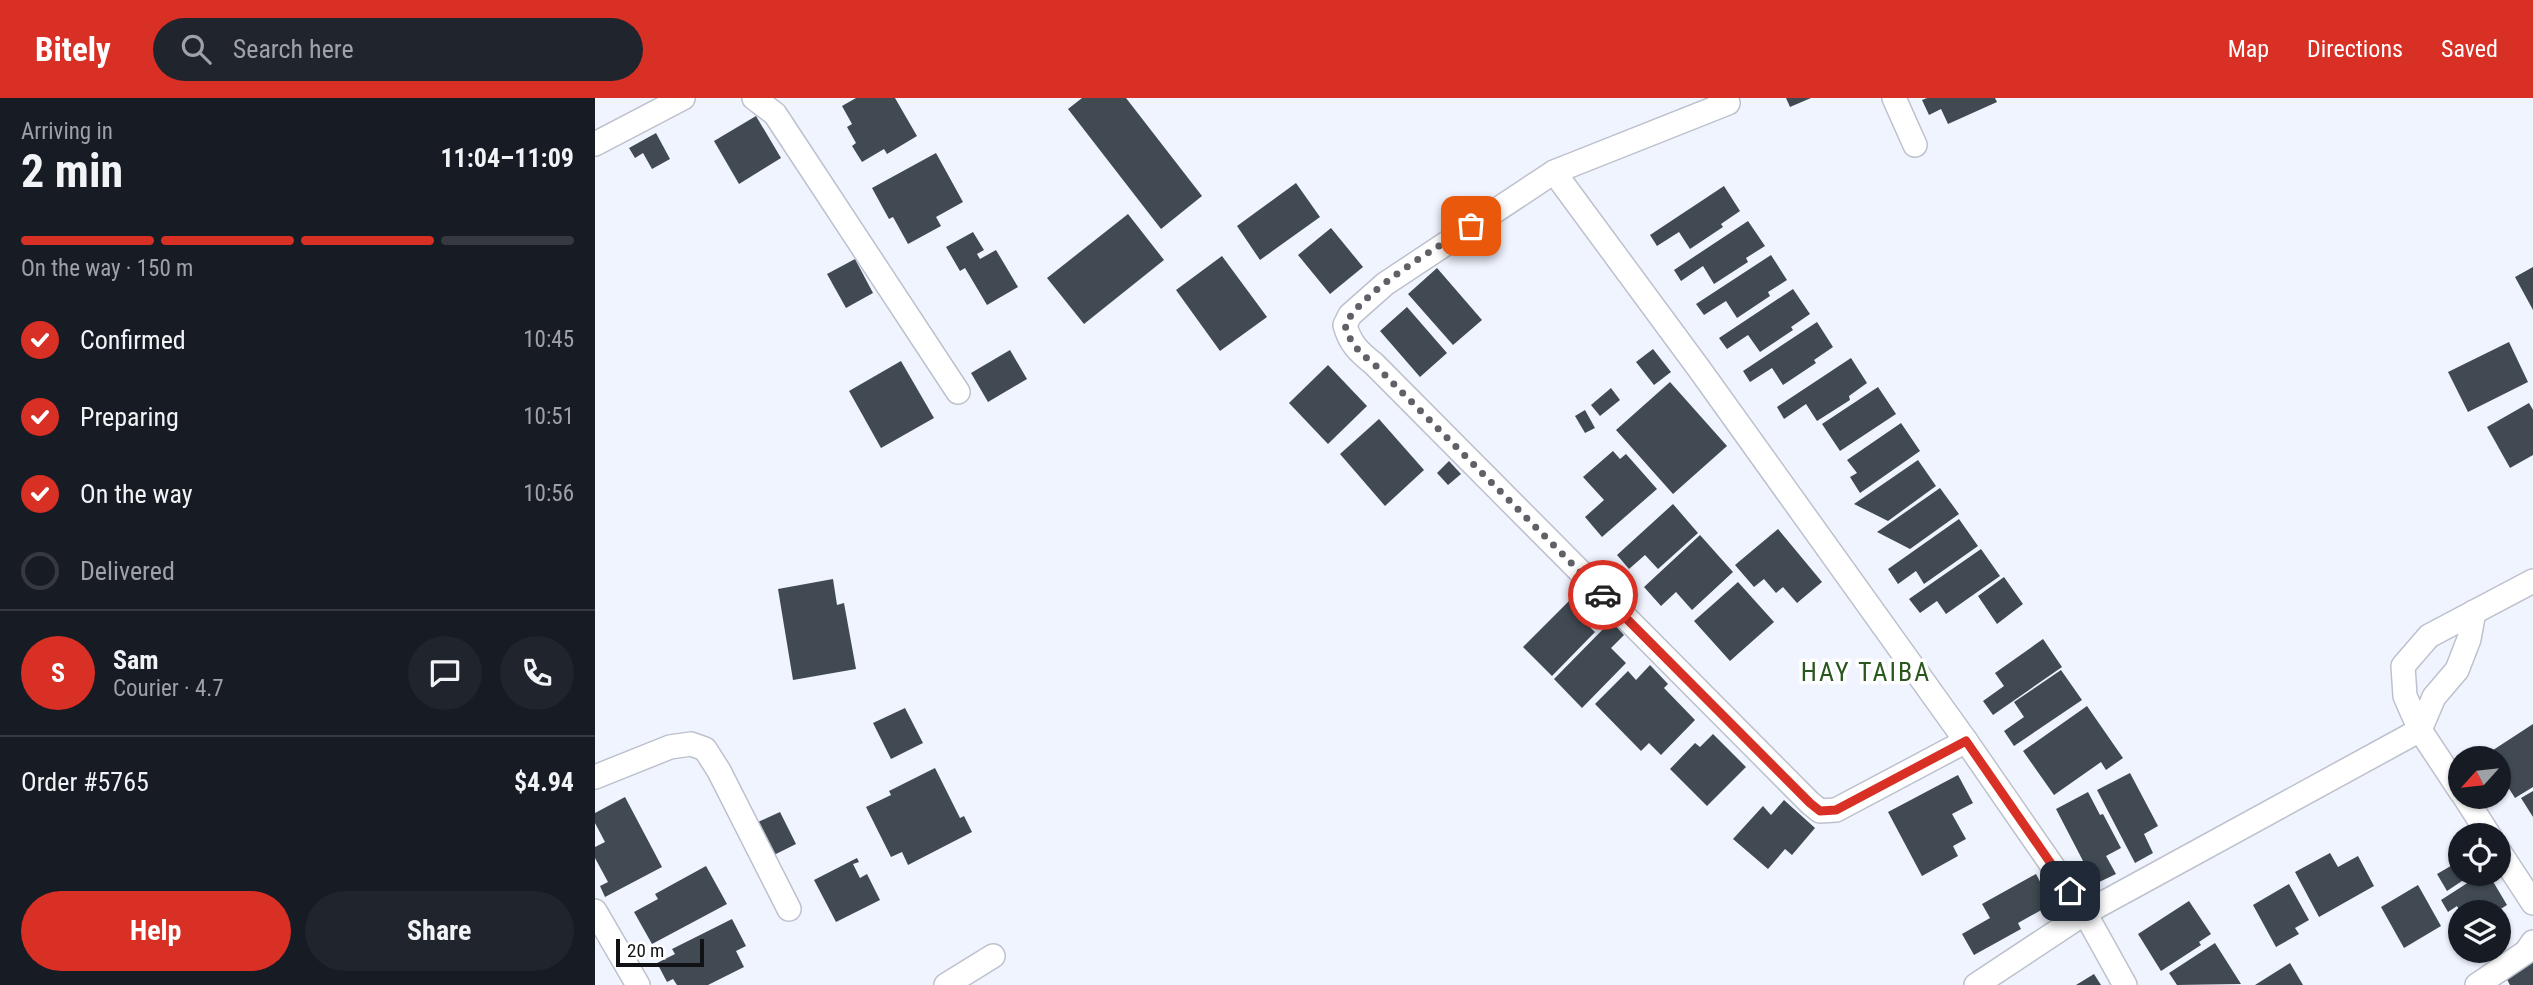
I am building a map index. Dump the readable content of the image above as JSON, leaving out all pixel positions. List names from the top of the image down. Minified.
{"districts":["HAY TAIBA"],"scale_bar":"20 m","north":"bottom left","page":{"header":"Bitely","search":"Search here","nav":["Map","Directions","Saved"],"heading":["2 min","Arriving in","11:04–11:09"],"panel":["Sam","Courier · 4.7","Order #5765","$4.94"],"bar":"On the way · 150 m","list":[["Confirmed","10:45"],["Preparing","10:51"],["On the way","10:56"],"Delivered"],"round":"S","buttons":["Help","Share"],"scale":"20 m"}}
